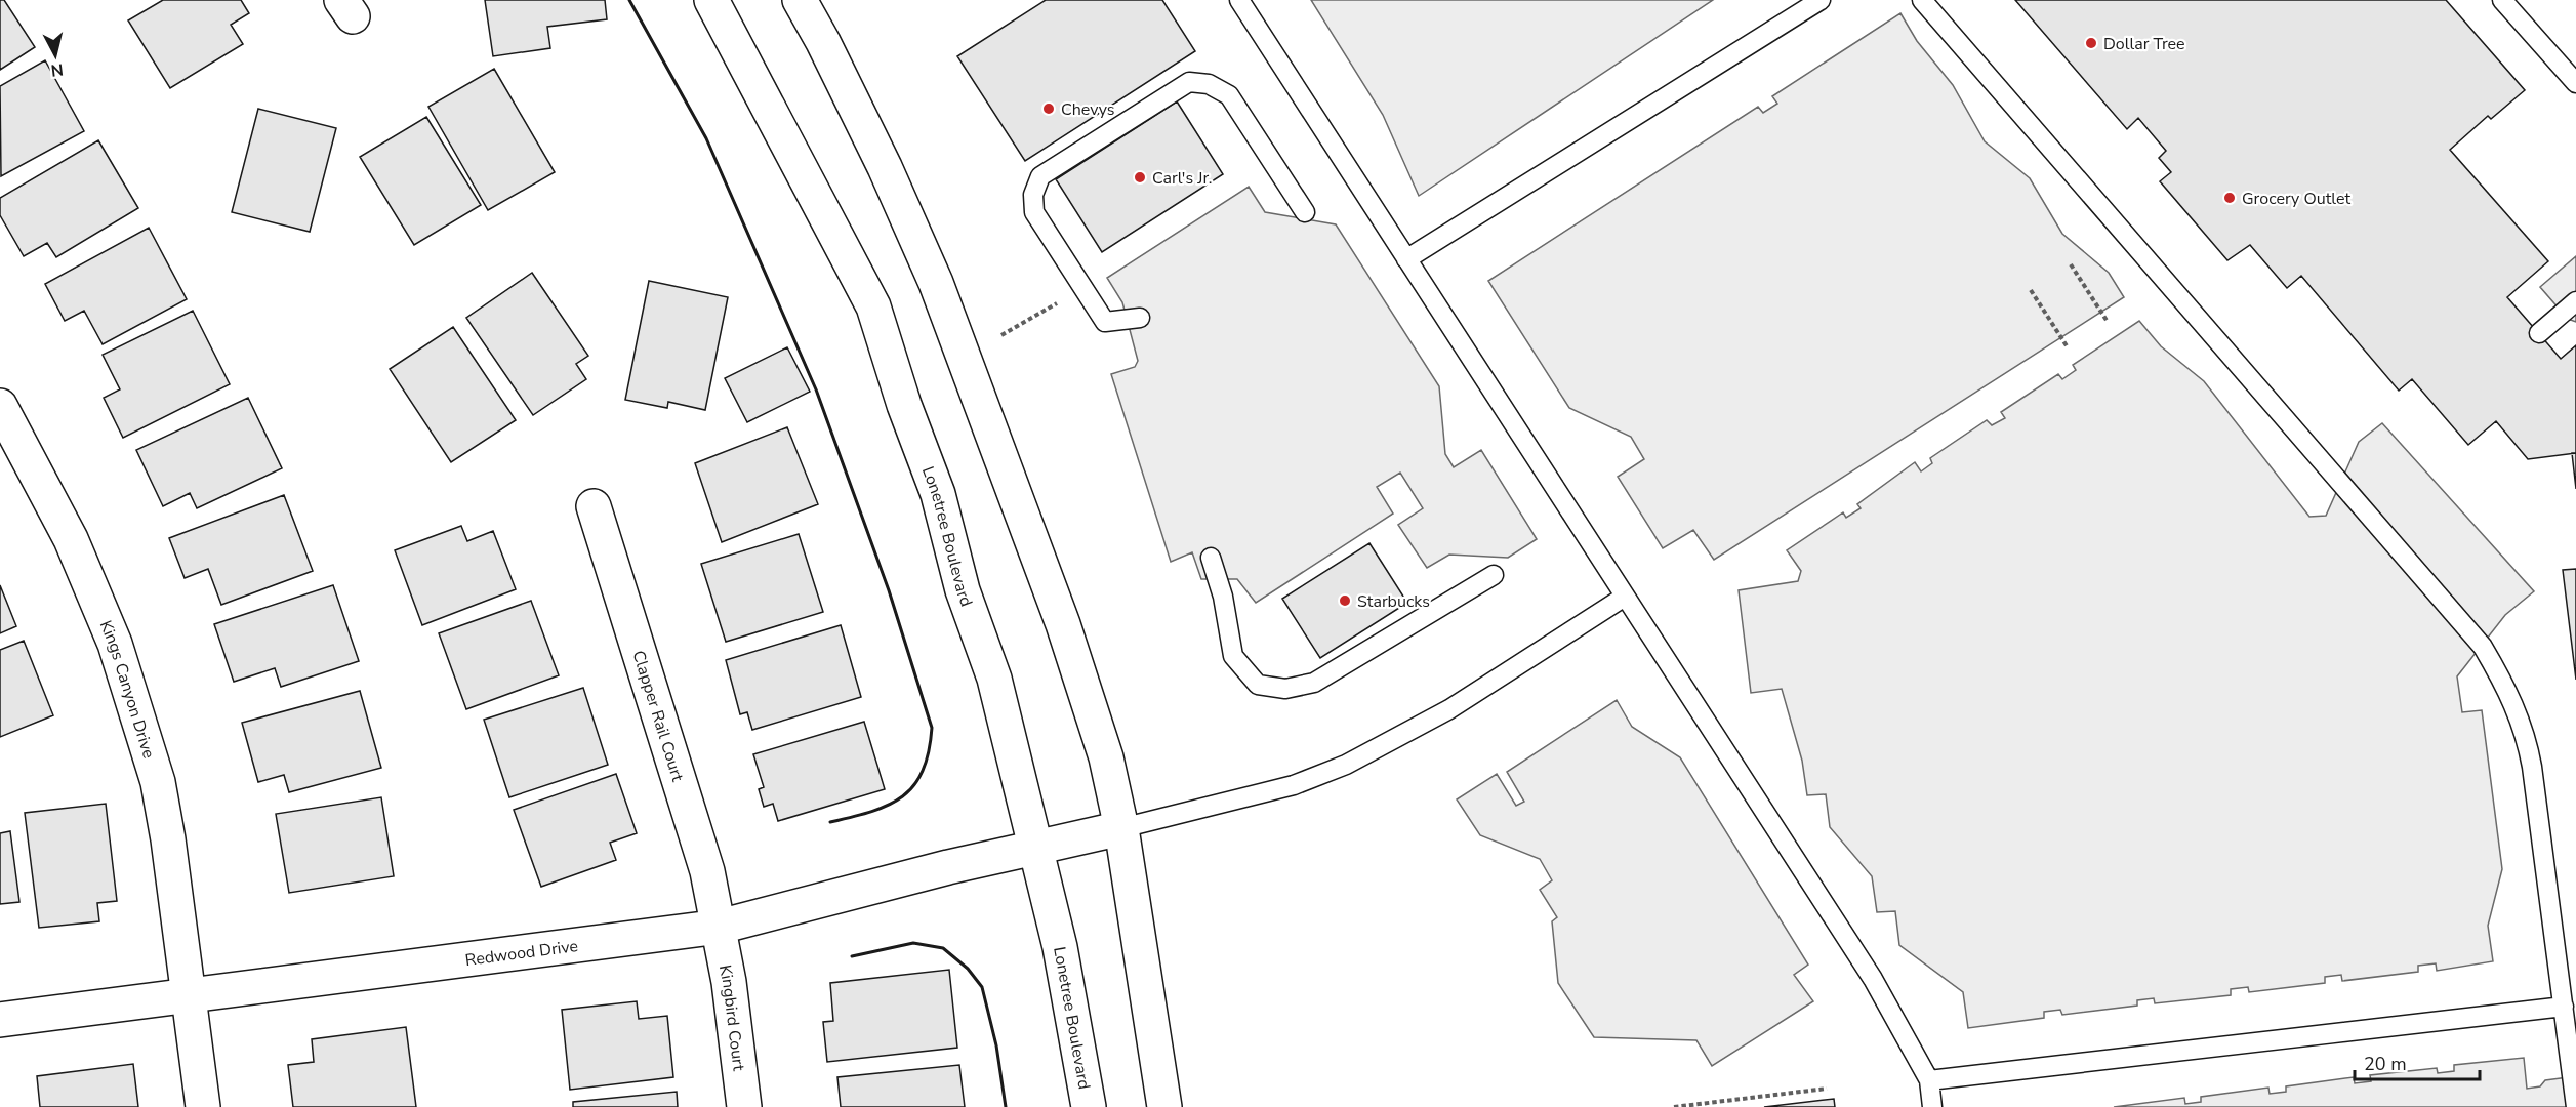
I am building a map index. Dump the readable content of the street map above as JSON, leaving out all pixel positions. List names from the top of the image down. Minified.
{"streets":{"main road":["Lonetree Boulevard","Kings Canyon Drive","Clapper Rail Court","Redwood Drive","Kingbird Court"]},"crossings":[["Lonetree Boulevard","Redwood Drive"],["Kings Canyon Drive","Redwood Drive"],["Clapper Rail Court","Redwood Drive"],["Clapper Rail Court","Kingbird Court"],["Redwood Drive","Kingbird Court"]],"places":["Dollar Tree","Chevys","Carl's Jr.","Grocery Outlet","Starbucks"],"scale_bar":"20 m","north":"bottom"}
